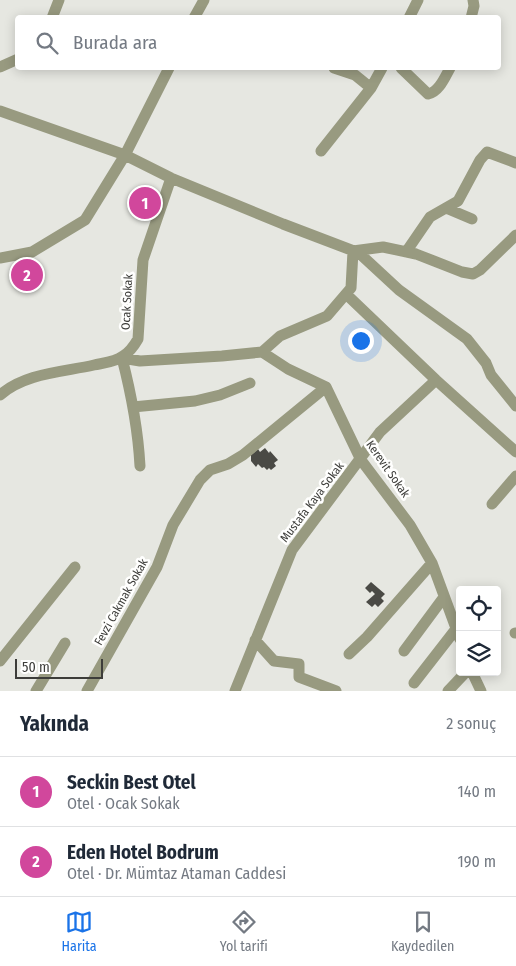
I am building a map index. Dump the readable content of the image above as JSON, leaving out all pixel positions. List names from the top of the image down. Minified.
{"streets":{"street":["Ocak Sokak","Kerevit Sokak","Mustafa Kaya Sokak","Fevzi Cakmak Sokak"]},"crossings":[["Kerevit Sokak","Mustafa Kaya Sokak"],["Kerevit Sokak","Fevzi Cakmak Sokak"]],"scale_bar":"50 m","page":{"search":"Burada ara","pins":["1","2"],"scale":"50 m","heading":["Yakında","2 sonuç"],"list":[{"mark":"1","name":"Seckin Best Otel","note":"Otel · Ocak Sokak","value":"140 m"},{"mark":"2","name":"Eden Hotel Bodrum","note":"Otel · Dr. Mümtaz Ataman Caddesi","value":"190 m"}],"nav":["Harita","Yol tarifi","Kaydedilen"]}}
